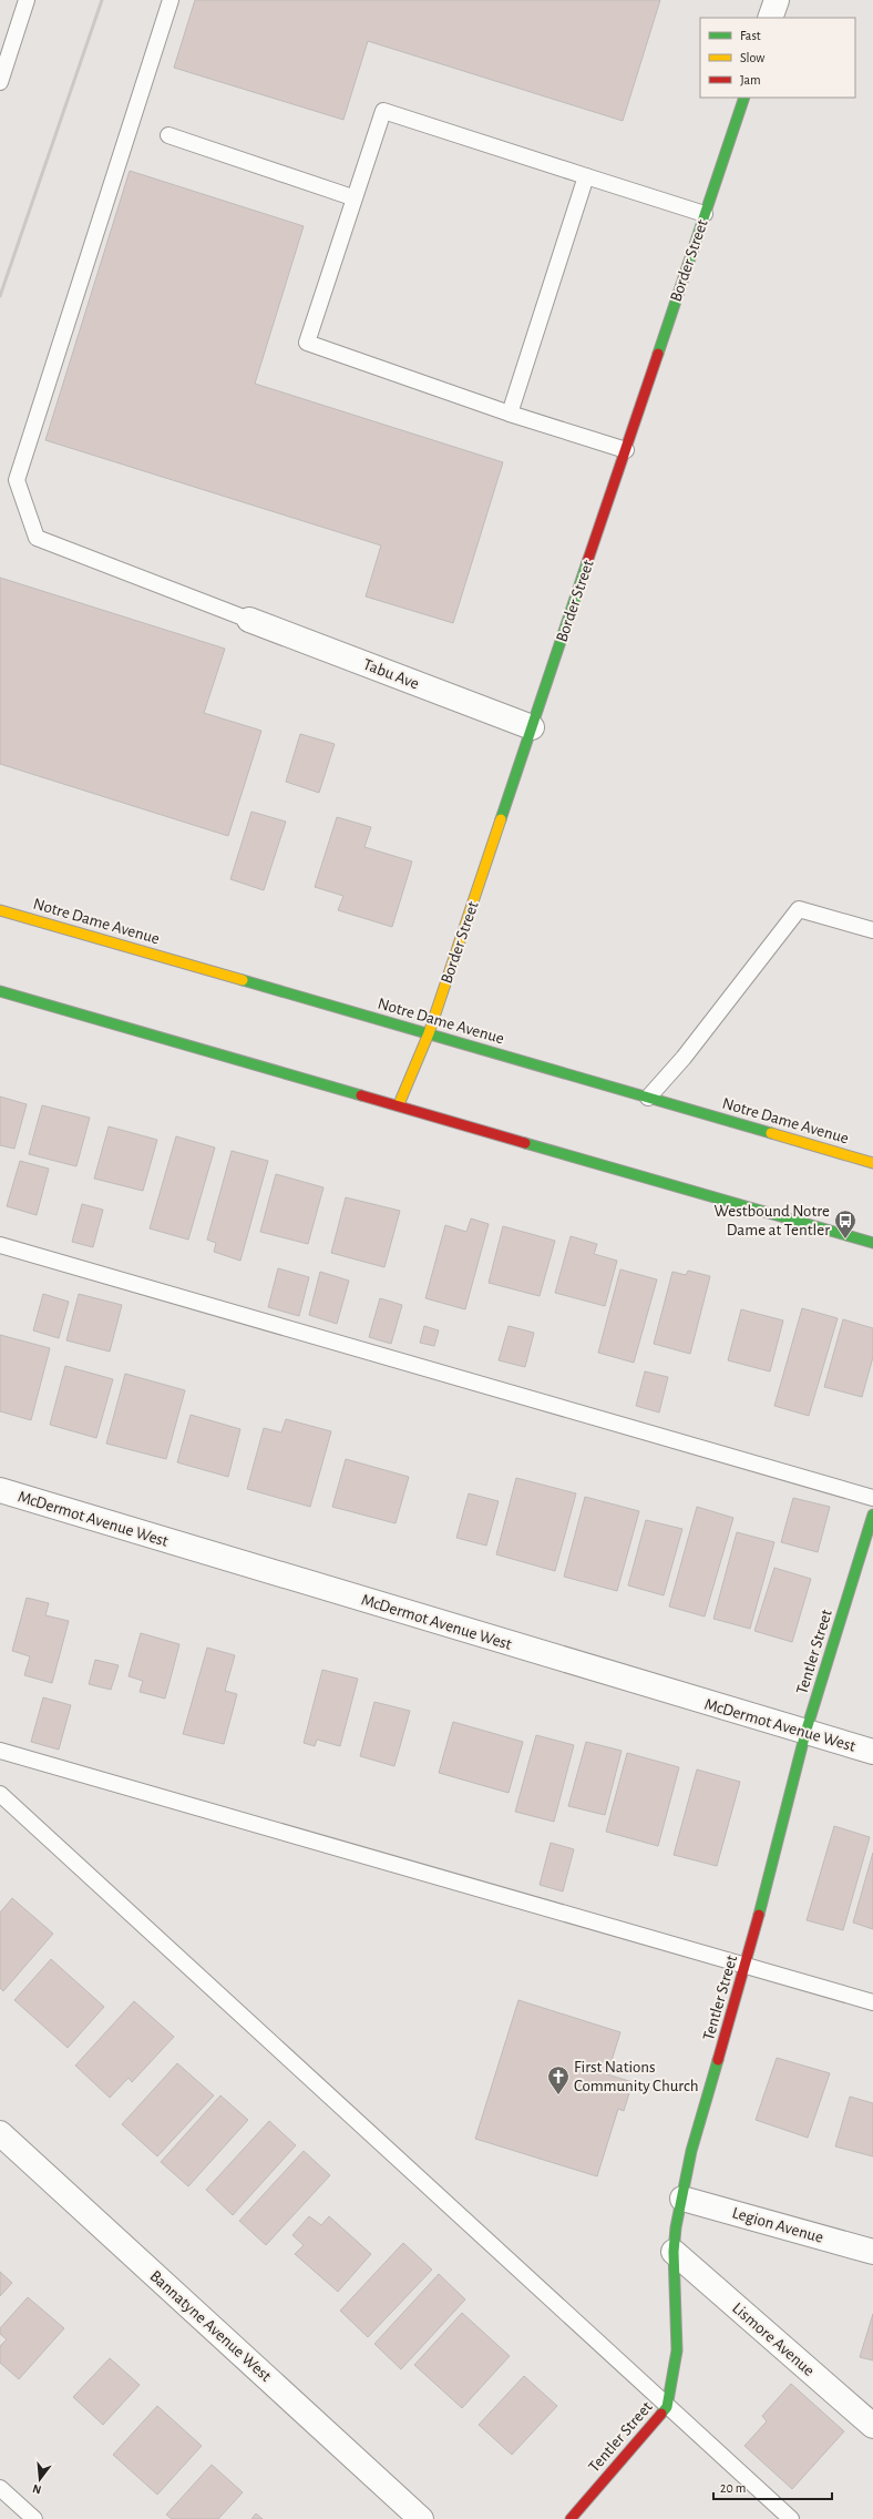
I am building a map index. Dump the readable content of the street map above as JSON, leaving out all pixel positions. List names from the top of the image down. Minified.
{"streets":{"street":["Border Street","Tabu Ave","Notre Dame Avenue","McDermot Avenue West","Tentler Street","Legion Avenue","Bannatyne Avenue West","Lismore Avenue"]},"crossings":[["Border Street","Tabu Ave"],["Border Street","Notre Dame Avenue"],["McDermot Avenue West","Tentler Street"],["Tentler Street","Legion Avenue"],["Tentler Street","Lismore Avenue"]],"places":{"bus stop":["Westbound Notre Dame at Tentler"],"church":["First Nations Community Church"]},"legend":["Fast","Slow","Jam"],"scale_bar":"20 m","north":"bottom"}
